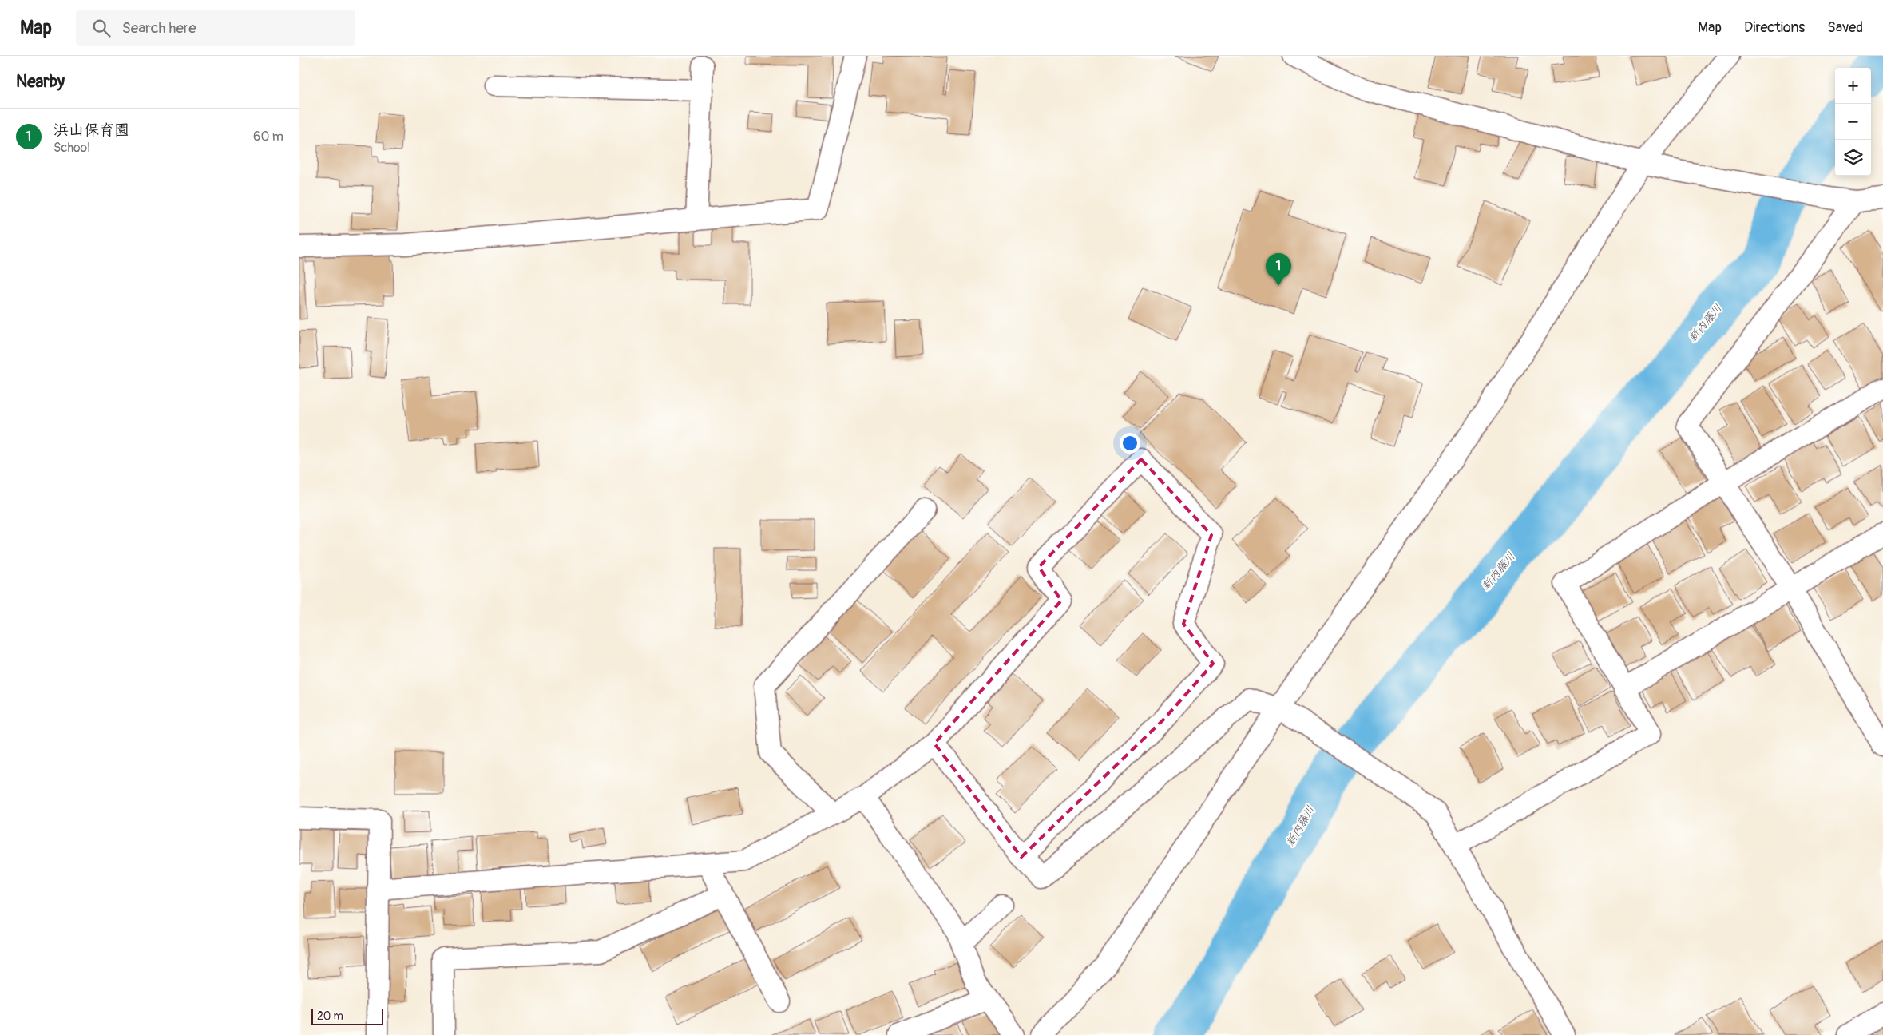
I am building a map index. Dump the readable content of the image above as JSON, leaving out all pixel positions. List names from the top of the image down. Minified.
{"water":["新内藤川"],"scale_bar":"20 m","page":{"header":"Map","search":"Search here","nav":["Map","Directions","Saved"],"heading":"Nearby","map_buttons":["+","−"],"list":[{"mark":"1","name":"浜山保育園","note":"School","value":"60 m"}],"pins":"1","scale":"20 m"}}
